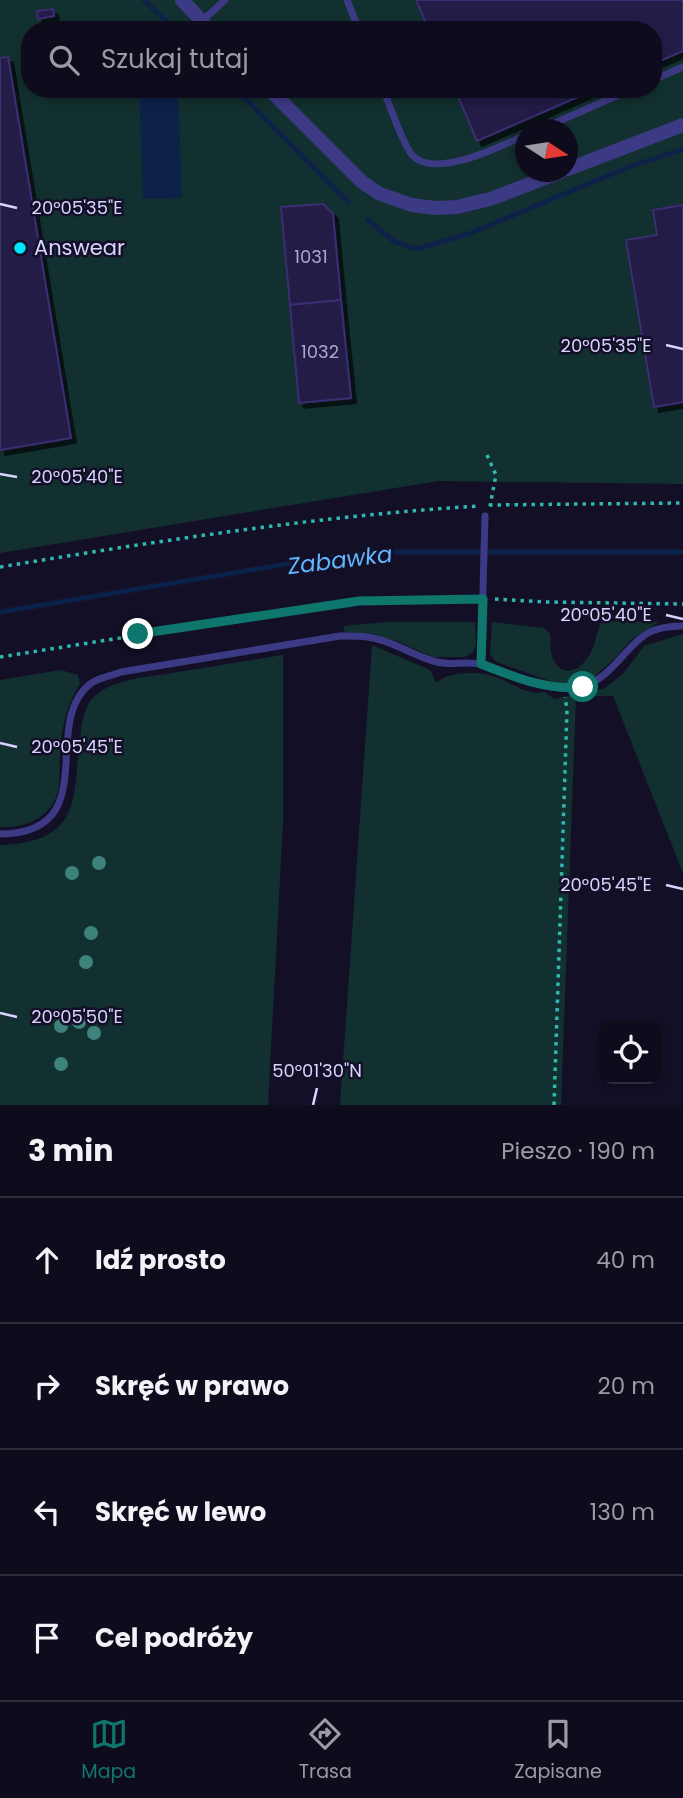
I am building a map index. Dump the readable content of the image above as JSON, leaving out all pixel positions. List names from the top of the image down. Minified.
{"water":["Zabawka"],"places":["Answear"],"house_numbers":["1031","1032"],"north":"right","page":{"search":"Szukaj tutaj","heading":["3 min","Pieszo · 190 m"],"list":[["Idź prosto","40 m"],["Skręć w prawo","20 m"],["Skręć w lewo","130 m"],"Cel podróży"],"nav":["Mapa","Trasa","Zapisane"]},"coordinates":["20°05'35\"E","20°05'40\"E","20°05'45\"E","20°05'50\"E","50°01'30\"N"]}
